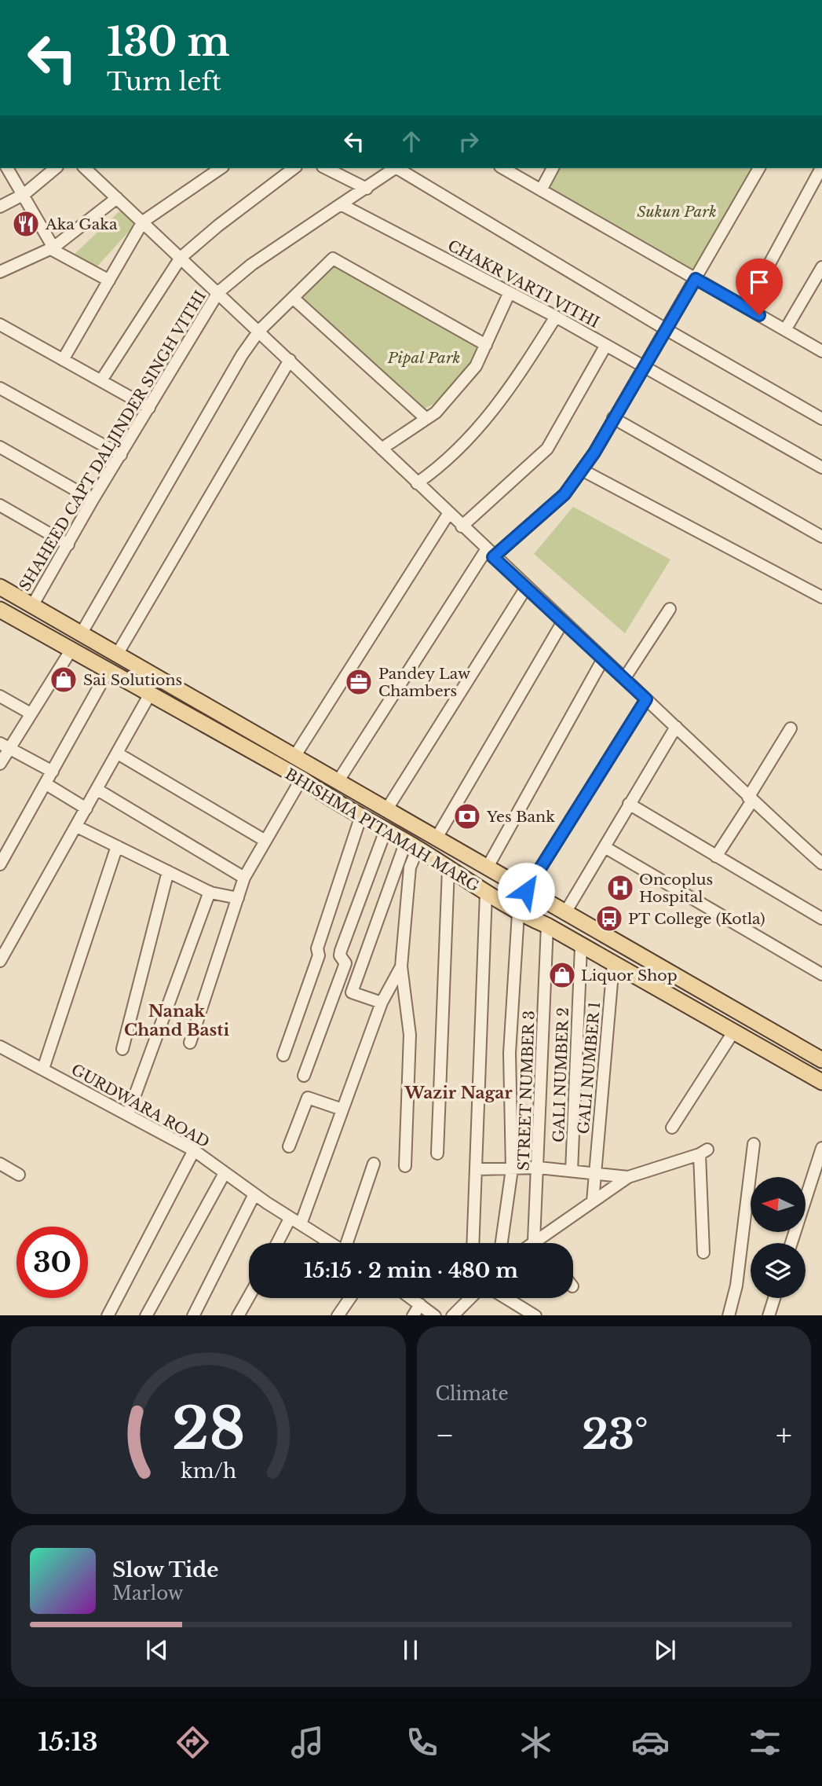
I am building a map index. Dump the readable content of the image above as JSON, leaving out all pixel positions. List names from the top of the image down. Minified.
{"streets":{"main road":["BHISHMA PITAMAH MARG"],"street":["CHAKR VARTI VITHI","SHAHEED CAPT DALJINDER SINGH VITHI","GALI NUMBER 1","GALI NUMBER 2","STREET NUMBER 3","GURDWARA ROAD"]},"crossings":[["SHAHEED CAPT DALJINDER SINGH VITHI","BHISHMA PITAMAH MARG"],["BHISHMA PITAMAH MARG","GALI NUMBER 1"],["BHISHMA PITAMAH MARG","GALI NUMBER 2"],["BHISHMA PITAMAH MARG","STREET NUMBER 3"]],"districts":["Nanak Chand Basti","Wazir Nagar"],"parks":["Sukun Park","Pipal Park"],"places":{"restaurant":["Aka Gaka"],"shop":["Sai Solutions","Liquor Shop"],"office":["Pandey Law Chambers"],"bank":["Yes Bank"],"hospital":["Oncoplus Hospital"],"bus stop":["PT College (Kotla)"]},"north":"left","page":{"turn":["130 m","Turn left"],"limit":"30","trip":"15:15 · 2 min · 480 m","tile":"Climate","heat":["−","23°","+"],"song":["Slow Tide","Marlow"],"tabs":"15:13","gauge":["28","km/h"]}}
